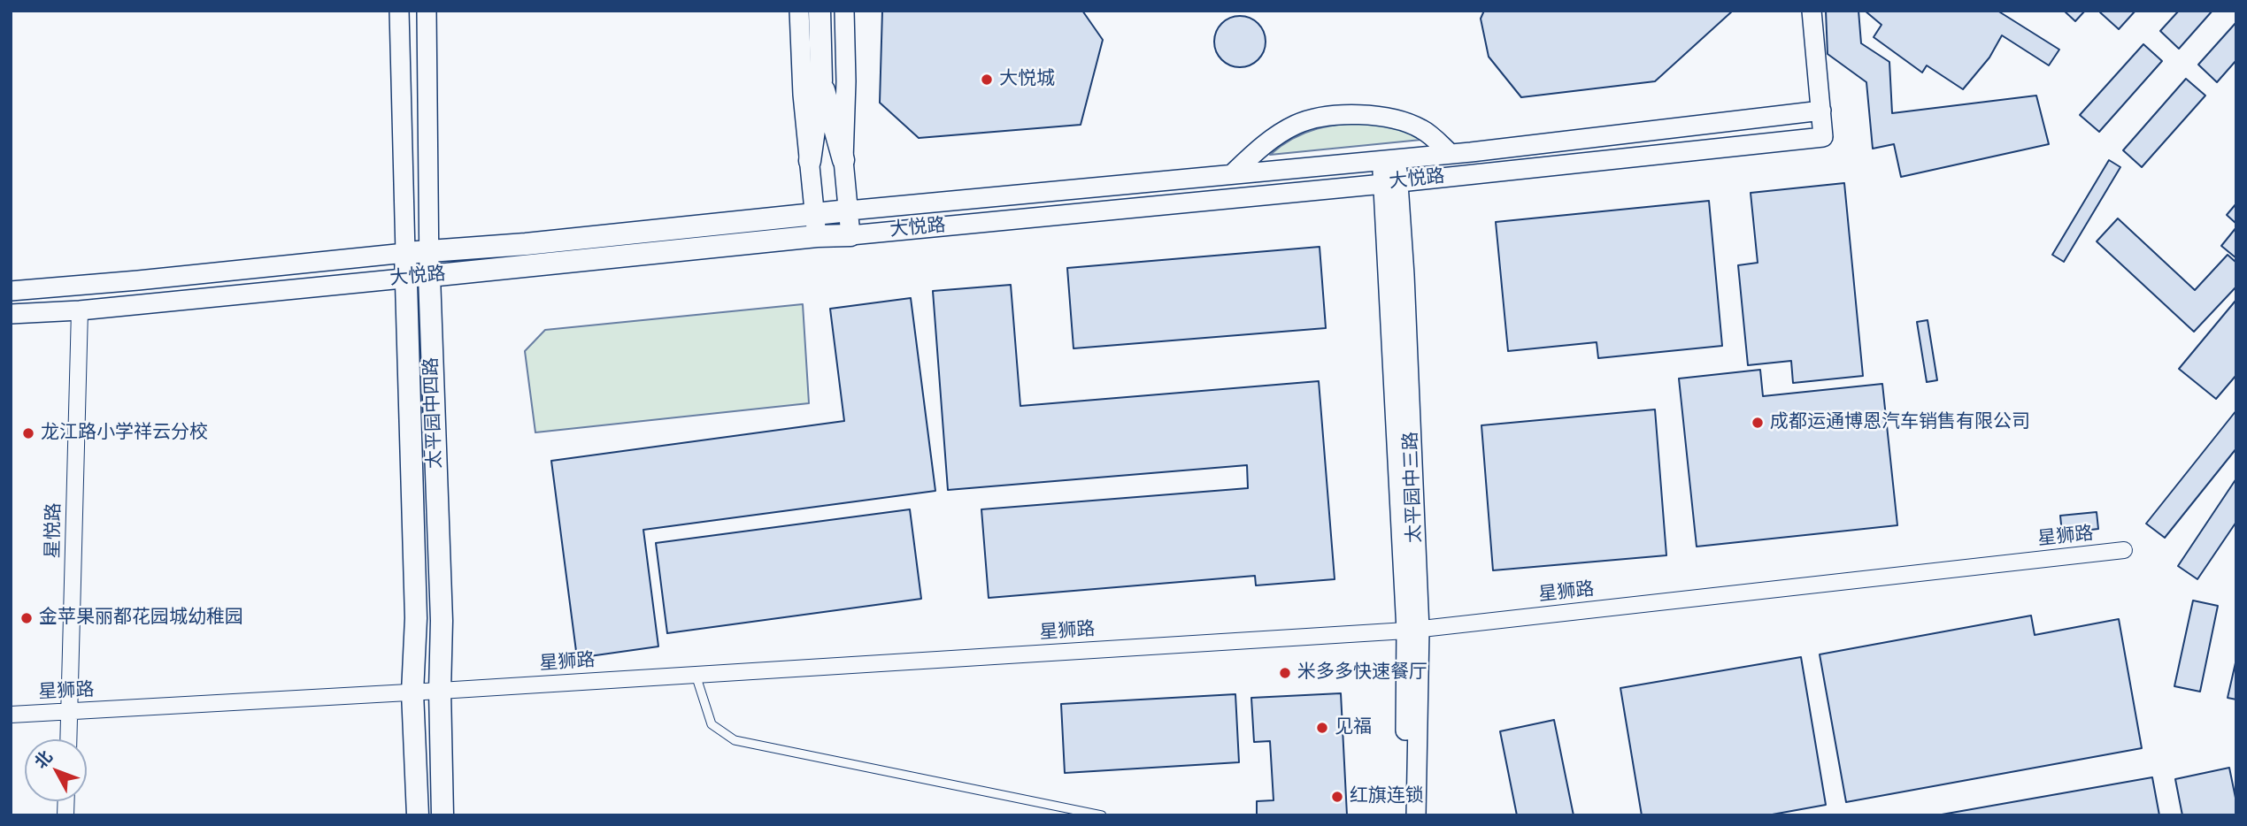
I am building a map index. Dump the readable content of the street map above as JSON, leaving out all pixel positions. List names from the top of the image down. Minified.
{"streets":{"main road":["大悦路","太平园中四路"],"street":["太平园中三路","星悦路","星狮路"]},"crossings":[["大悦路","太平园中四路"],["大悦路","太平园中三路"],["大悦路","星悦路"],["太平园中四路","星狮路"],["太平园中三路","星狮路"],["星悦路","星狮路"]],"places":["大悦城","成都运通博恩汽车销售有限公司","龙江路小学祥云分校","金苹果丽都花园城幼稚园","米多多快速餐厅","见福","红旗连锁"],"north":"top left"}
